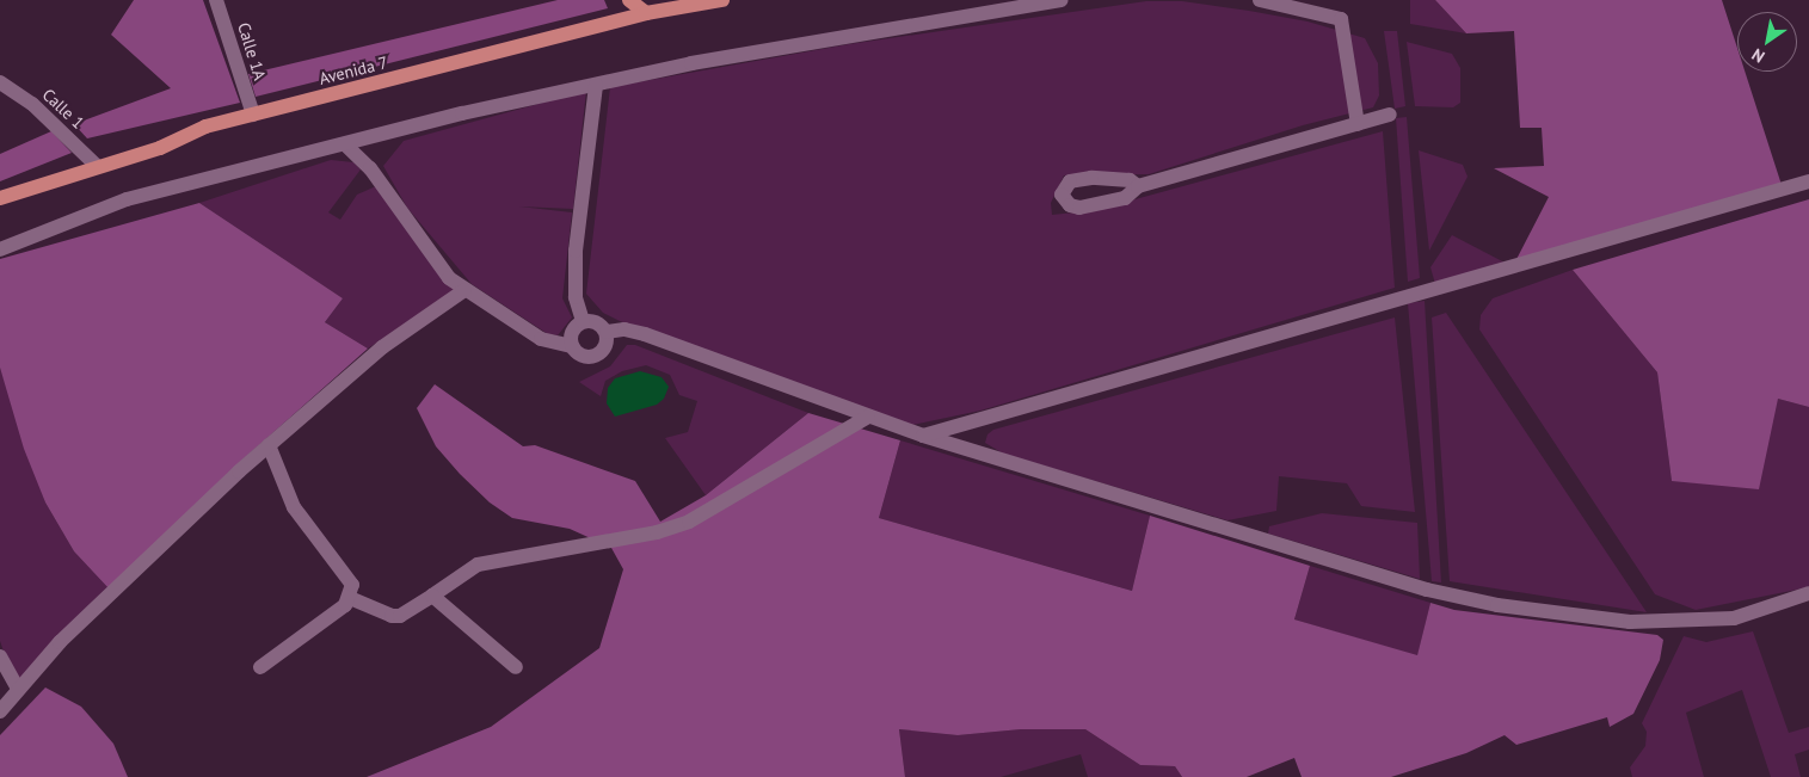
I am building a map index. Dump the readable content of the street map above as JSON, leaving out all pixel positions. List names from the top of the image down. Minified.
{"streets":{"main road":["Avenida 7"],"street":["Calle 1A","Calle 1"]},"crossings":[["Calle 1A","Avenida 7"],["Avenida 7","Calle 1"]],"north":"bottom left"}
